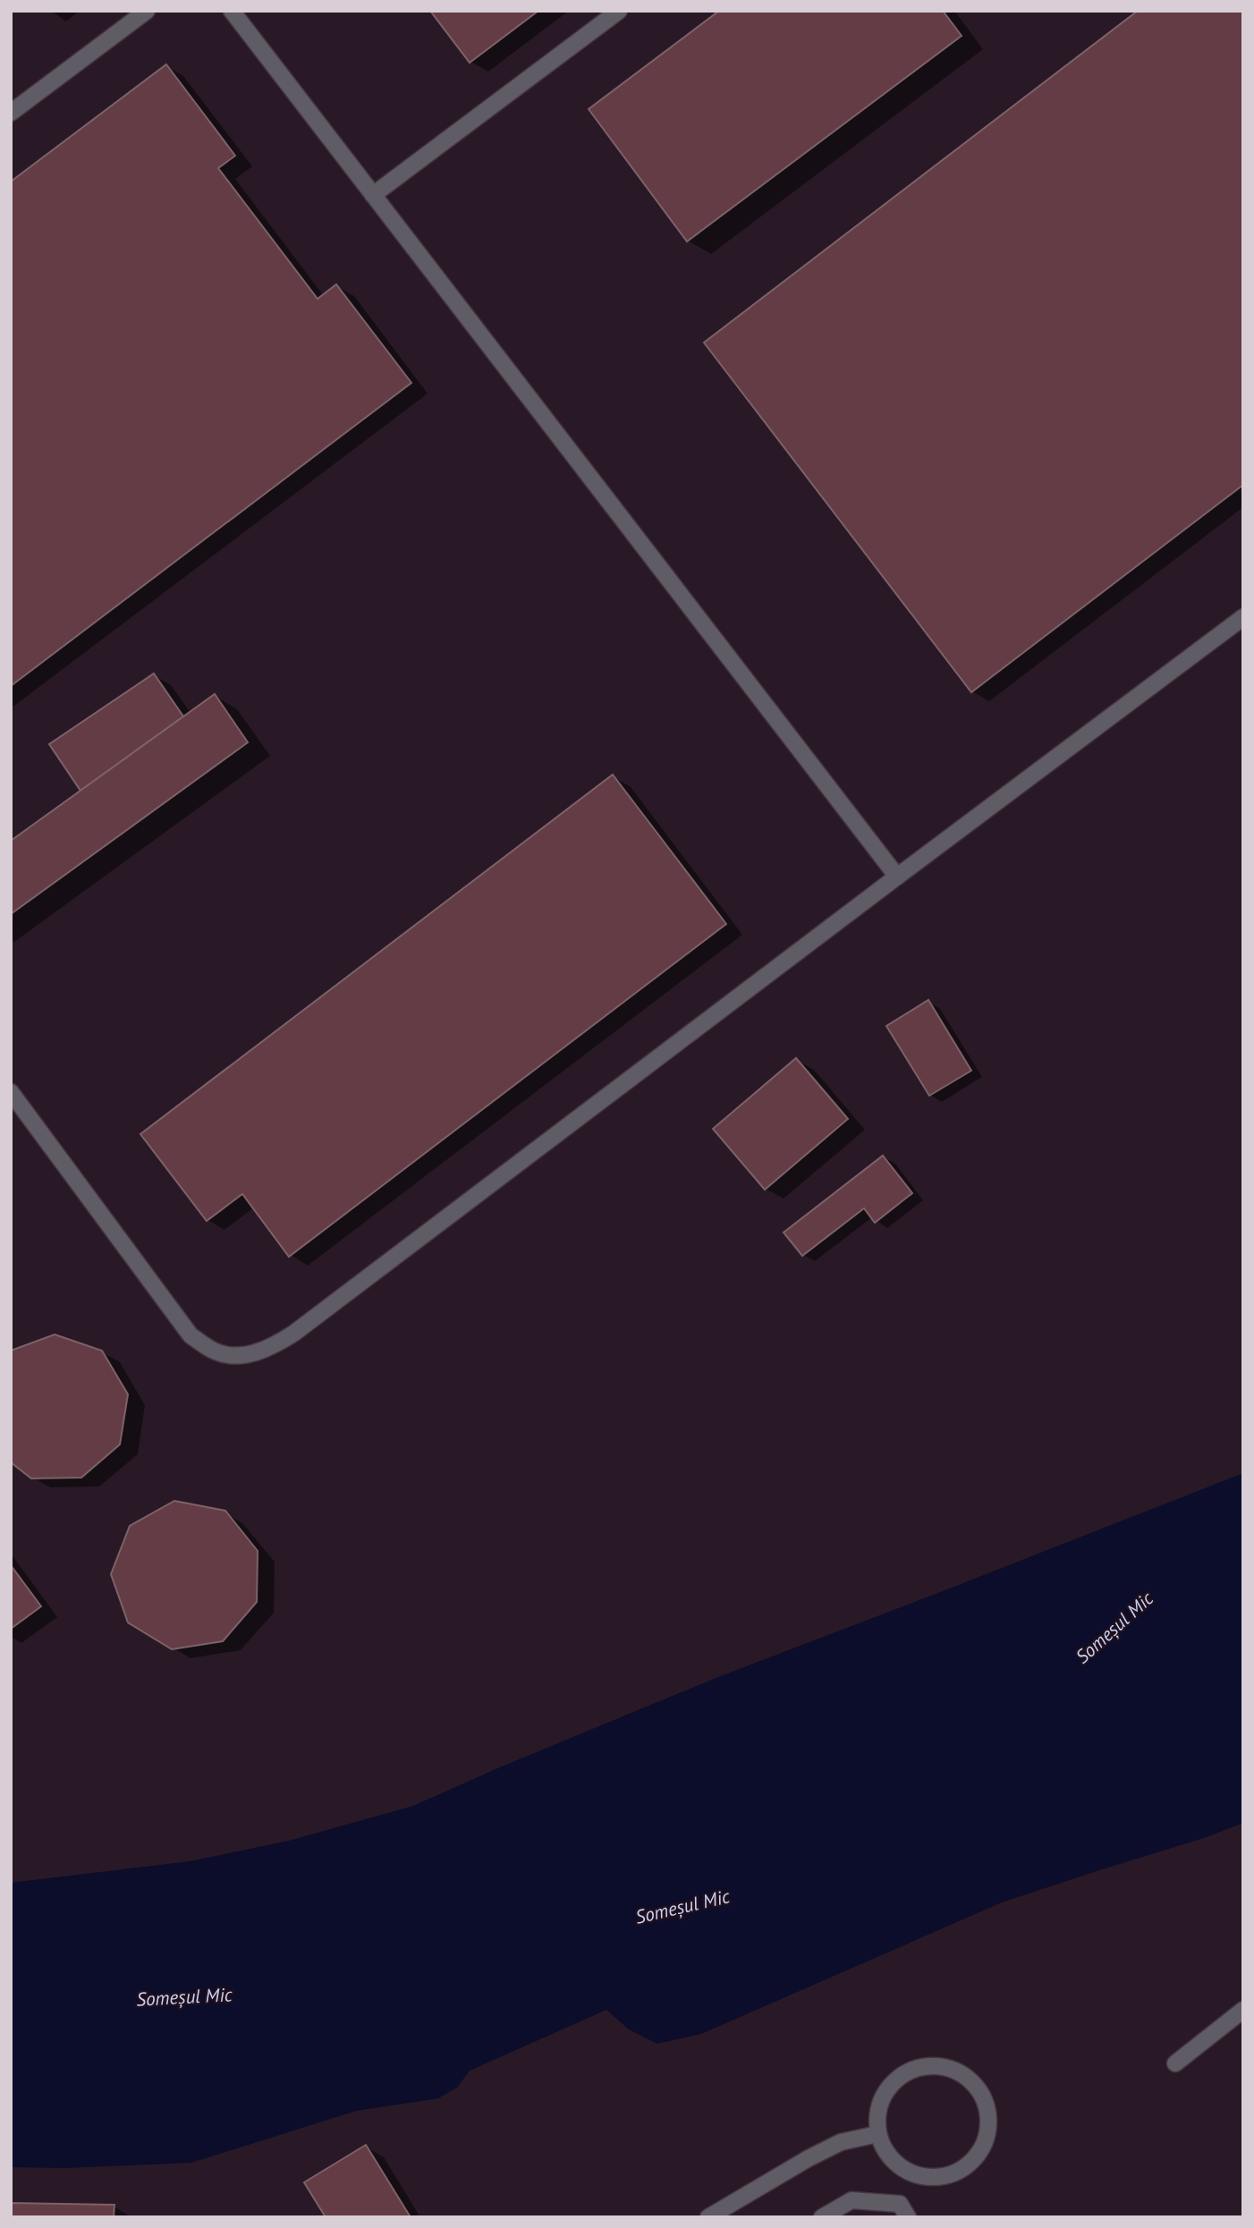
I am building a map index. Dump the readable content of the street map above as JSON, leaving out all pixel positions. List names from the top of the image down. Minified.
{"water":["Someșul Mic"]}
